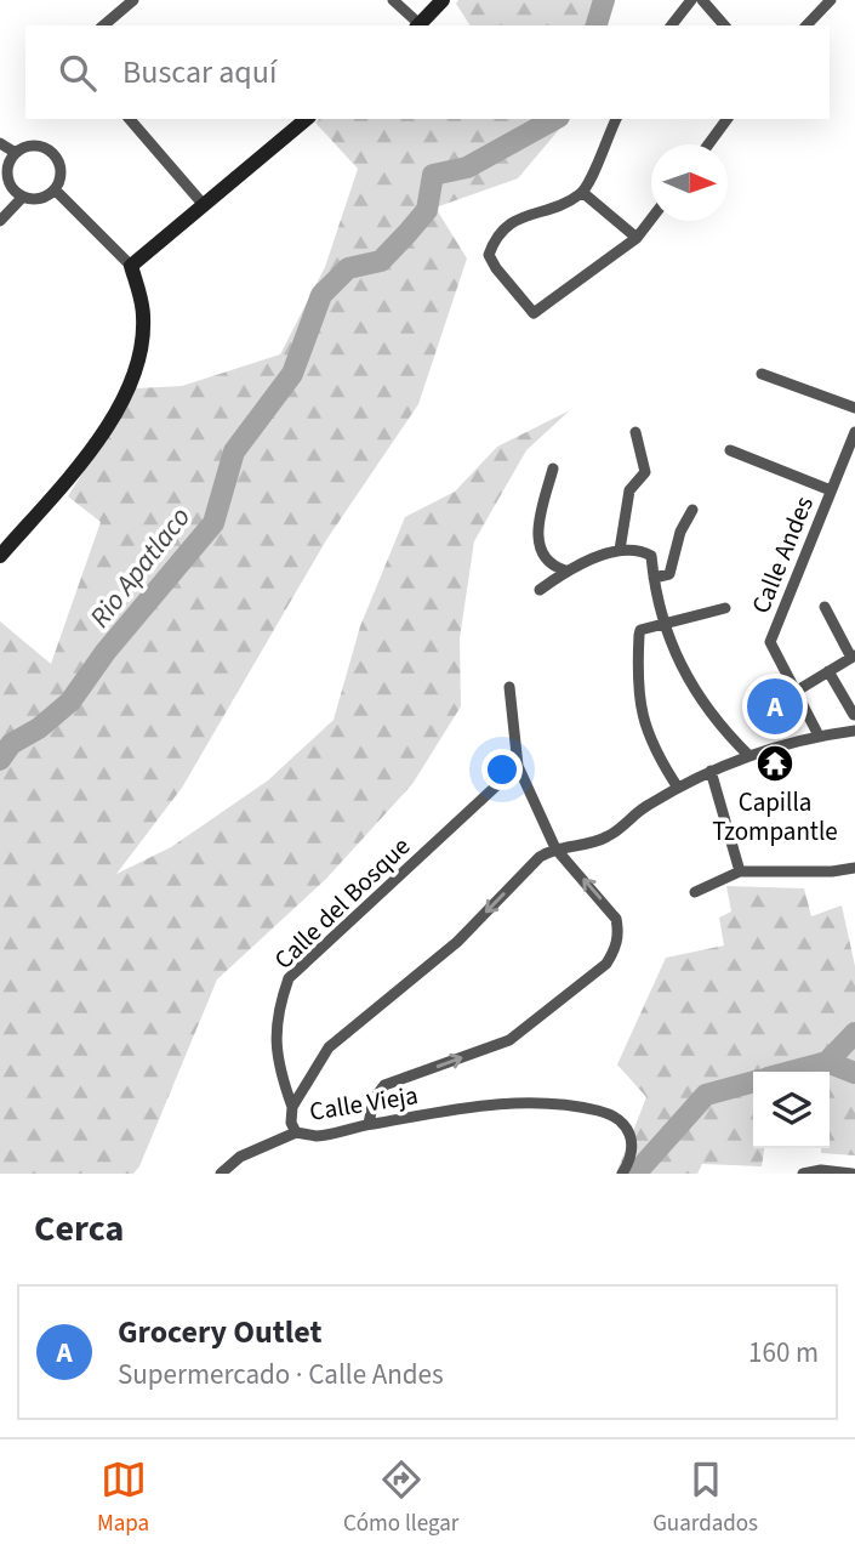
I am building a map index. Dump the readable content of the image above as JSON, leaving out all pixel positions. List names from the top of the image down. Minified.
{"streets":{"street":["Calle Andes","Calle del Bosque","Calle Vieja"]},"crossings":[["Calle del Bosque","Calle Vieja"]],"one_way":["Calle Vieja"],"water":["Rio Apatlaco"],"places":{"temple":["Capilla Tzompantle"]},"north":"right","page":{"search":"Buscar aquí","pins":"A","heading":"Cerca","list":[{"mark":"A","name":"Grocery Outlet","note":"Supermercado · Calle Andes","value":"160 m"}],"nav":["Mapa","Cómo llegar","Guardados"]}}
